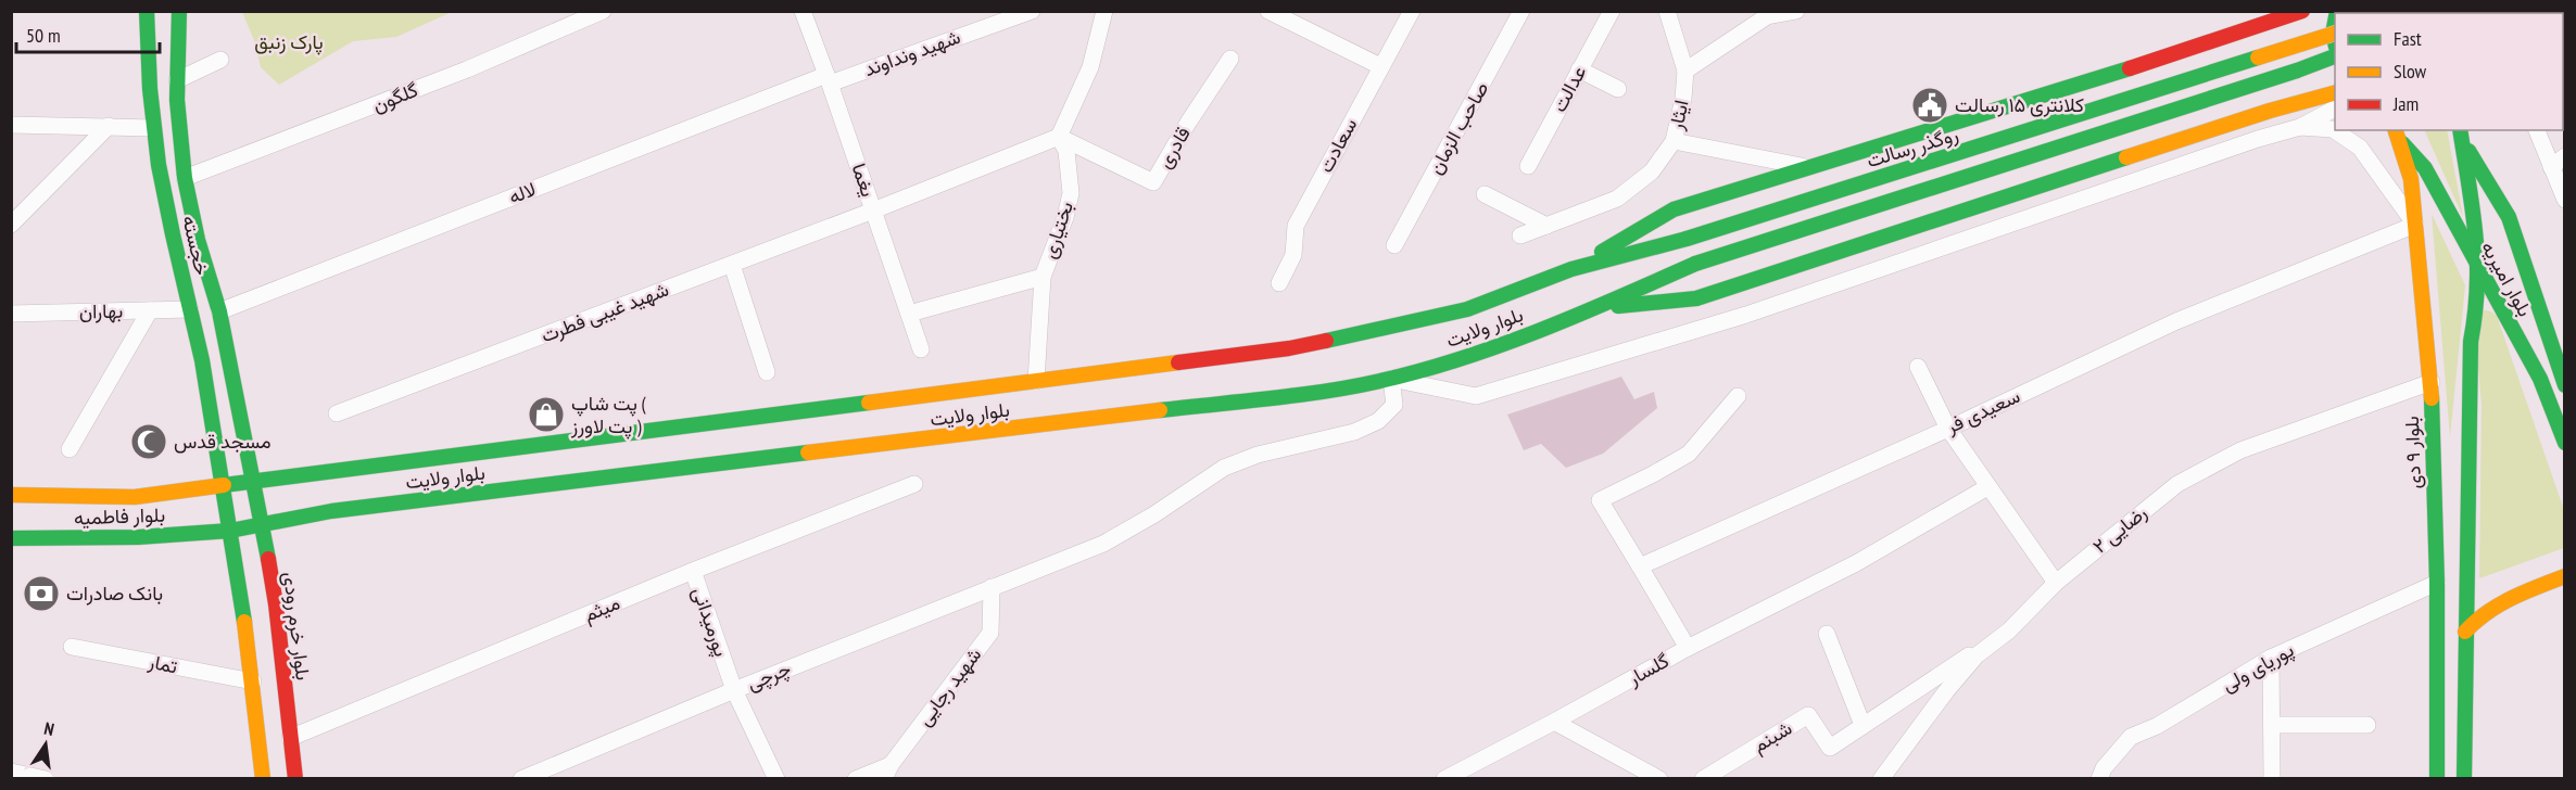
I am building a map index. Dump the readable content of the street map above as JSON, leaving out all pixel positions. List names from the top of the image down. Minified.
{"streets":{"main road":["روگذر رسالت","خجسته","بلوار امیریه","بلوار ولایت","بلوار ۹ دی","بلوار فاطمیه","بلوار خرم رودی"],"street":["شهید ونداوند","عدالت","گلگون","ایثار","صاحب الزمان","سعادت","قادری","یغما","لاله","بختیاری","بهاران","شهید غیبی فطرت","سعیدی فر","رضایی ۲","میثم","پورمیدانی","تمار","پوریای ولی","گلسار","چرچی","شهید رجایی","شبنم"]},"crossings":[["شهید ونداوند","یغما"],["شهید ونداوند","لاله"],["گلگون","خجسته"],["قادری","بختیاری"],["قادری","شهید غیبی فطرت"],["روگذر رسالت","بلوار ولایت"],["یغما","لاله"],["یغما","شهید غیبی فطرت"],["لاله","خجسته"],["بختیاری","شهید غیبی فطرت"],["بختیاری","بلوار ولایت"],["خجسته","بهاران"],["خجسته","بلوار ولایت"],["خجسته","بلوار فاطمیه"],["خجسته","بلوار خرم رودی"],["بلوار امیریه","بلوار ۹ دی"],["بلوار ولایت","بلوار فاطمیه"],["بلوار ولایت","بلوار خرم رودی"],["بلوار ولایت","چرچی"],["سعیدی فر","بلوار ۹ دی"],["بلوار ۹ دی","رضایی ۲"],["بلوار ۹ دی","پوریای ولی"],["رضایی ۲","شبنم"],["میثم","پورمیدانی"],["میثم","بلوار خرم رودی"],["پورمیدانی","چرچی"],["چرچی","شهید رجایی"]],"parks":["پارک زنبق"],"places":{"public building":["کلانتری ۱۵ رسالت"],"shop":["پت شاپ ( پت لاورز )"],"mosque":["مسجد قدس"],"bank":["بانک صادرات"]},"legend":["Fast","Slow","Jam"],"scale_bar":"50 m","north":"top"}
